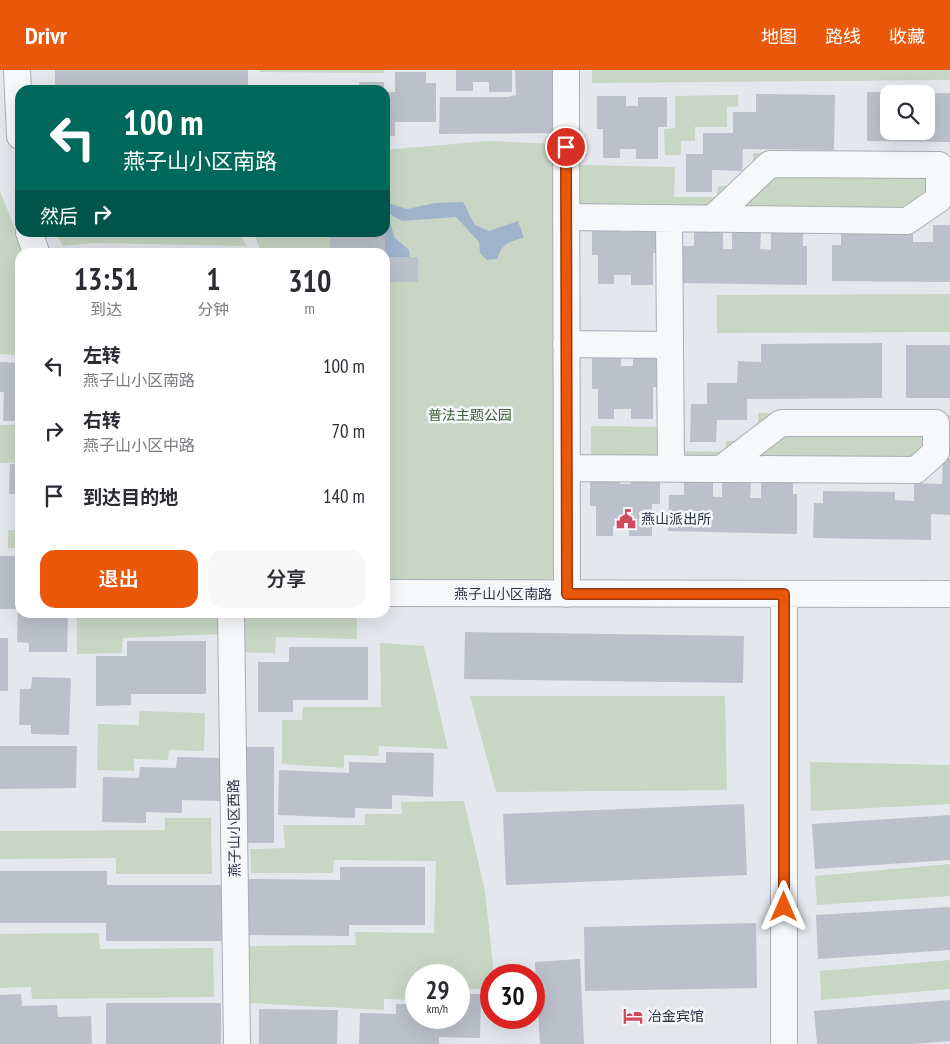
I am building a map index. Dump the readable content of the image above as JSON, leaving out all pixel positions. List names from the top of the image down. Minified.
{"streets":{"street":["燕子山小区南路","燕子山小区西路"]},"parks":["普法主题公园"],"places":{"public building":["燕山派出所"],"hotel":["冶金宾馆"]},"page":{"header":"Drivr","nav":["地图","路线","收藏"],"turn":["100 m","燕子山小区南路"],"then":"然后","eta":["13:51","到达","1","分钟","310","m"],"list":[{"name":"左转","note":"燕子山小区南路","value":"100 m"},{"name":"右转","note":"燕子山小区中路","value":"70 m"},{"name":"到达目的地","value":"140 m"}],"buttons":["退出","分享"],"speed":"29 km/h","limit":"30"}}
